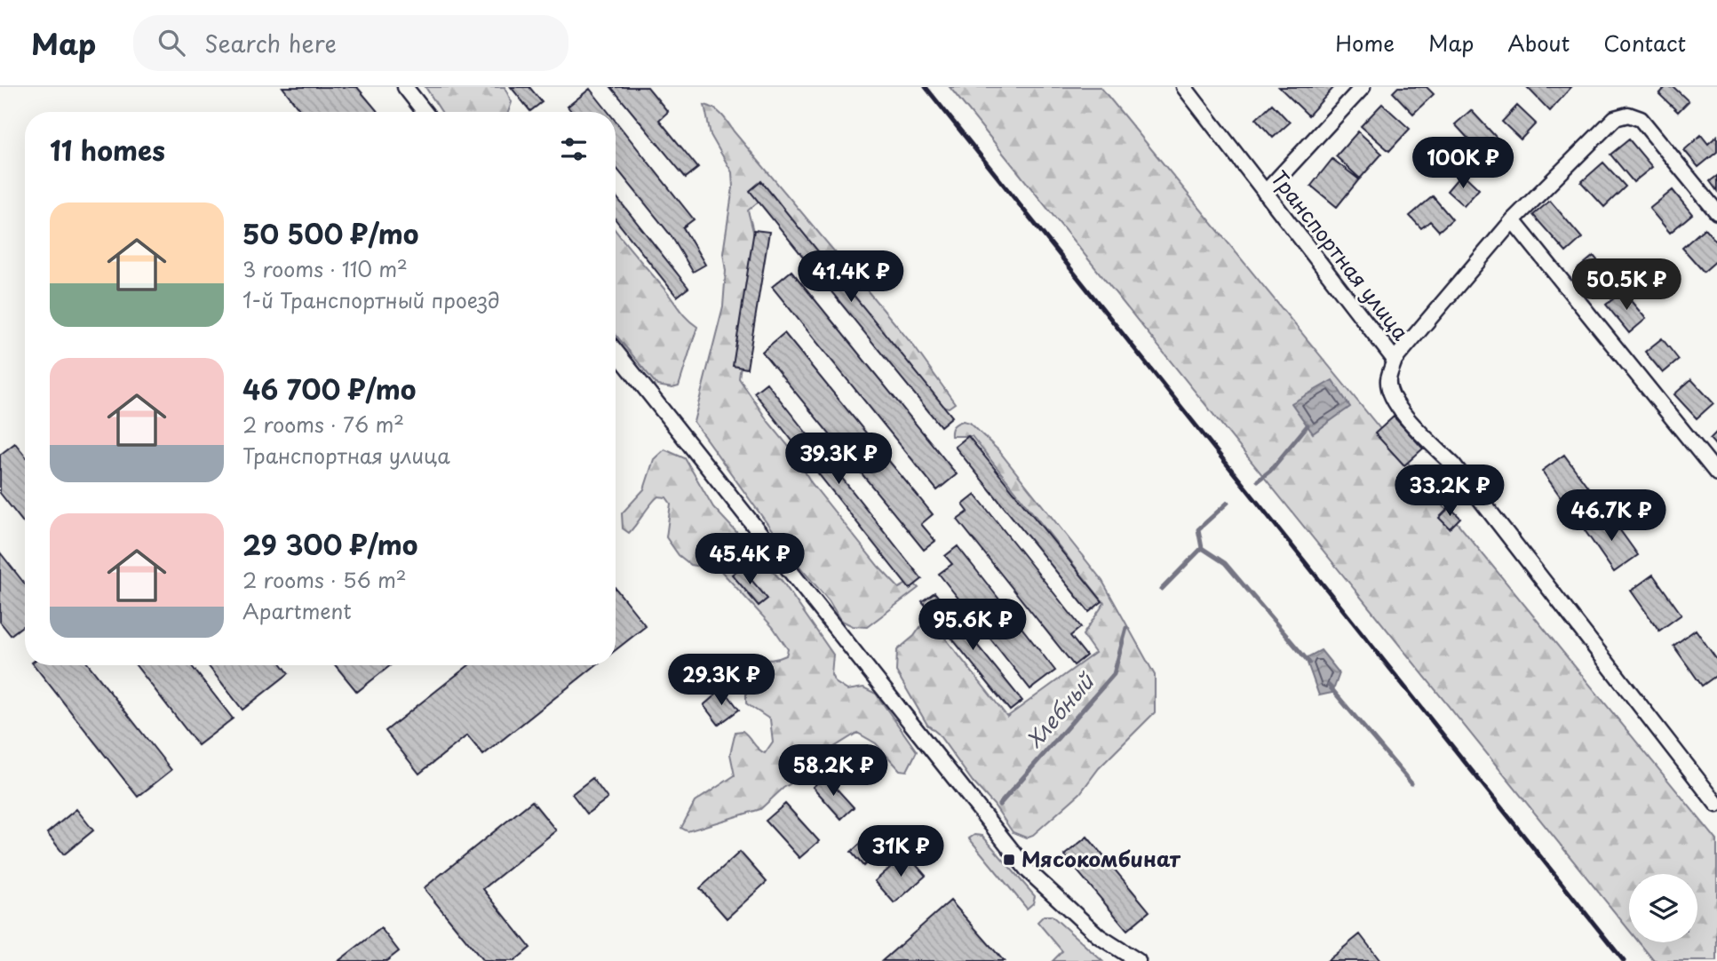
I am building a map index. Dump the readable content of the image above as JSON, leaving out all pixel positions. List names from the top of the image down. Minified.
{"streets":{"street":["Транспортная улица"]},"water":["Хлебный"],"places":{"transit":["Мясокомбинат"]},"page":{"header":"Map","search":"Search here","nav":["Home","Map","About","Contact"],"heading":"11 homes","price":["100K ₽","41.4K ₽","50.5K ₽","39.3K ₽","33.2K ₽","46.7K ₽","45.4K ₽","95.6K ₽","29.3K ₽","58.2K ₽","31K ₽"],"list":[{"name":"50 500 ₽/mo","note":"3 rooms · 110 m² · 1-й Транспортный проезд"},{"name":"46 700 ₽/mo","note":"2 rooms · 76 m² · Транспортная улица"},{"name":"29 300 ₽/mo","note":"2 rooms · 56 m² · Apartment"}]}}
